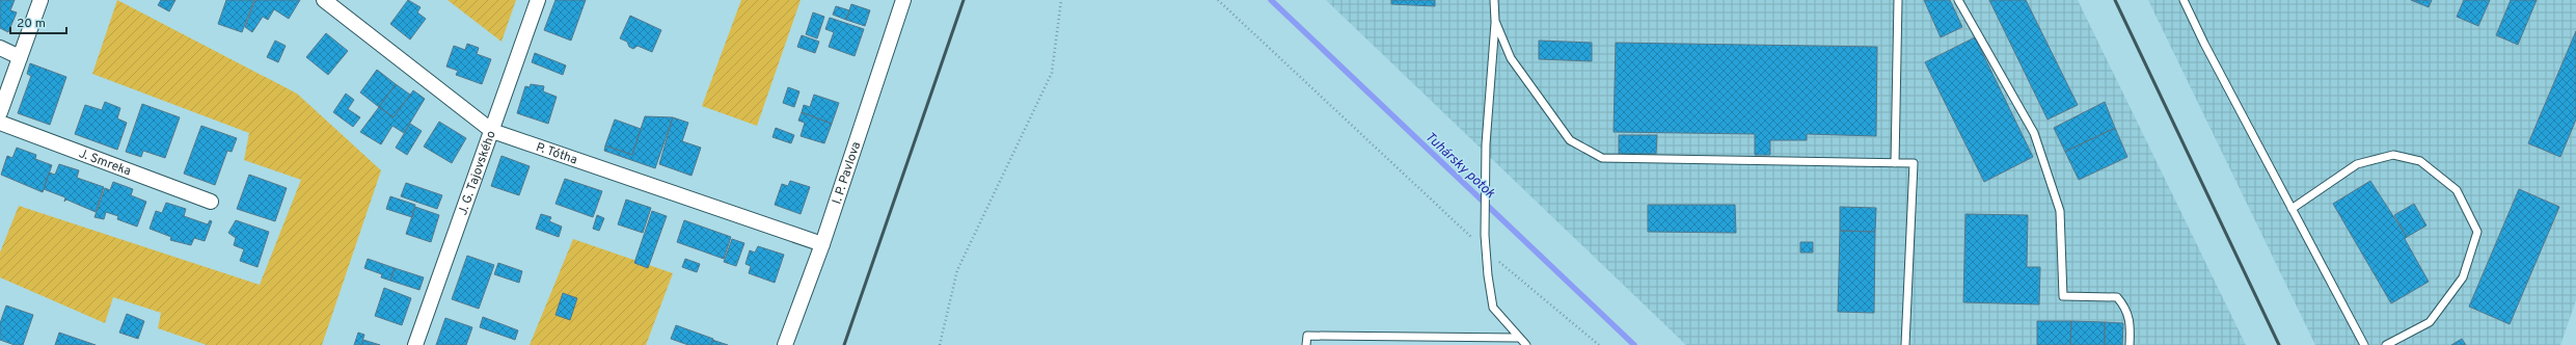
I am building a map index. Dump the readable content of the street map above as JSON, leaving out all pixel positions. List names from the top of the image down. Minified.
{"streets":{"street":["P. Tótha","J. Smreka","J. G. Tajovského","I. P. Pavlova"]},"crossings":[["P. Tótha","J. G. Tajovského"],["P. Tótha","I. P. Pavlova"]],"water":["Tuhársky potok"],"scale_bar":"20 m"}
